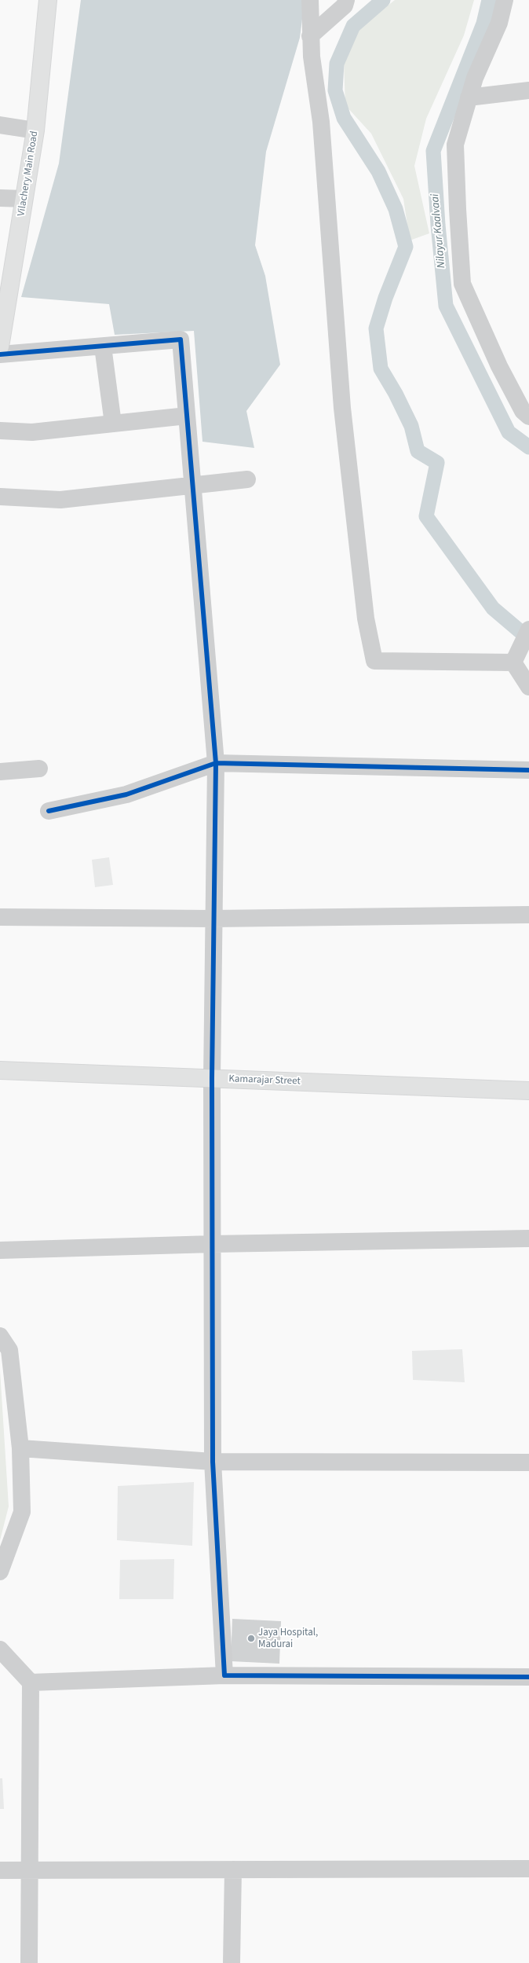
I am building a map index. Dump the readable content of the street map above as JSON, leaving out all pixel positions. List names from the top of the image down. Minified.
{"streets":{"main road":["Vilachery Main Road","Kamarajar Street"]},"water":["Nilayur Kaalvaai"],"places":["Jaya Hospital, Madurai"]}
